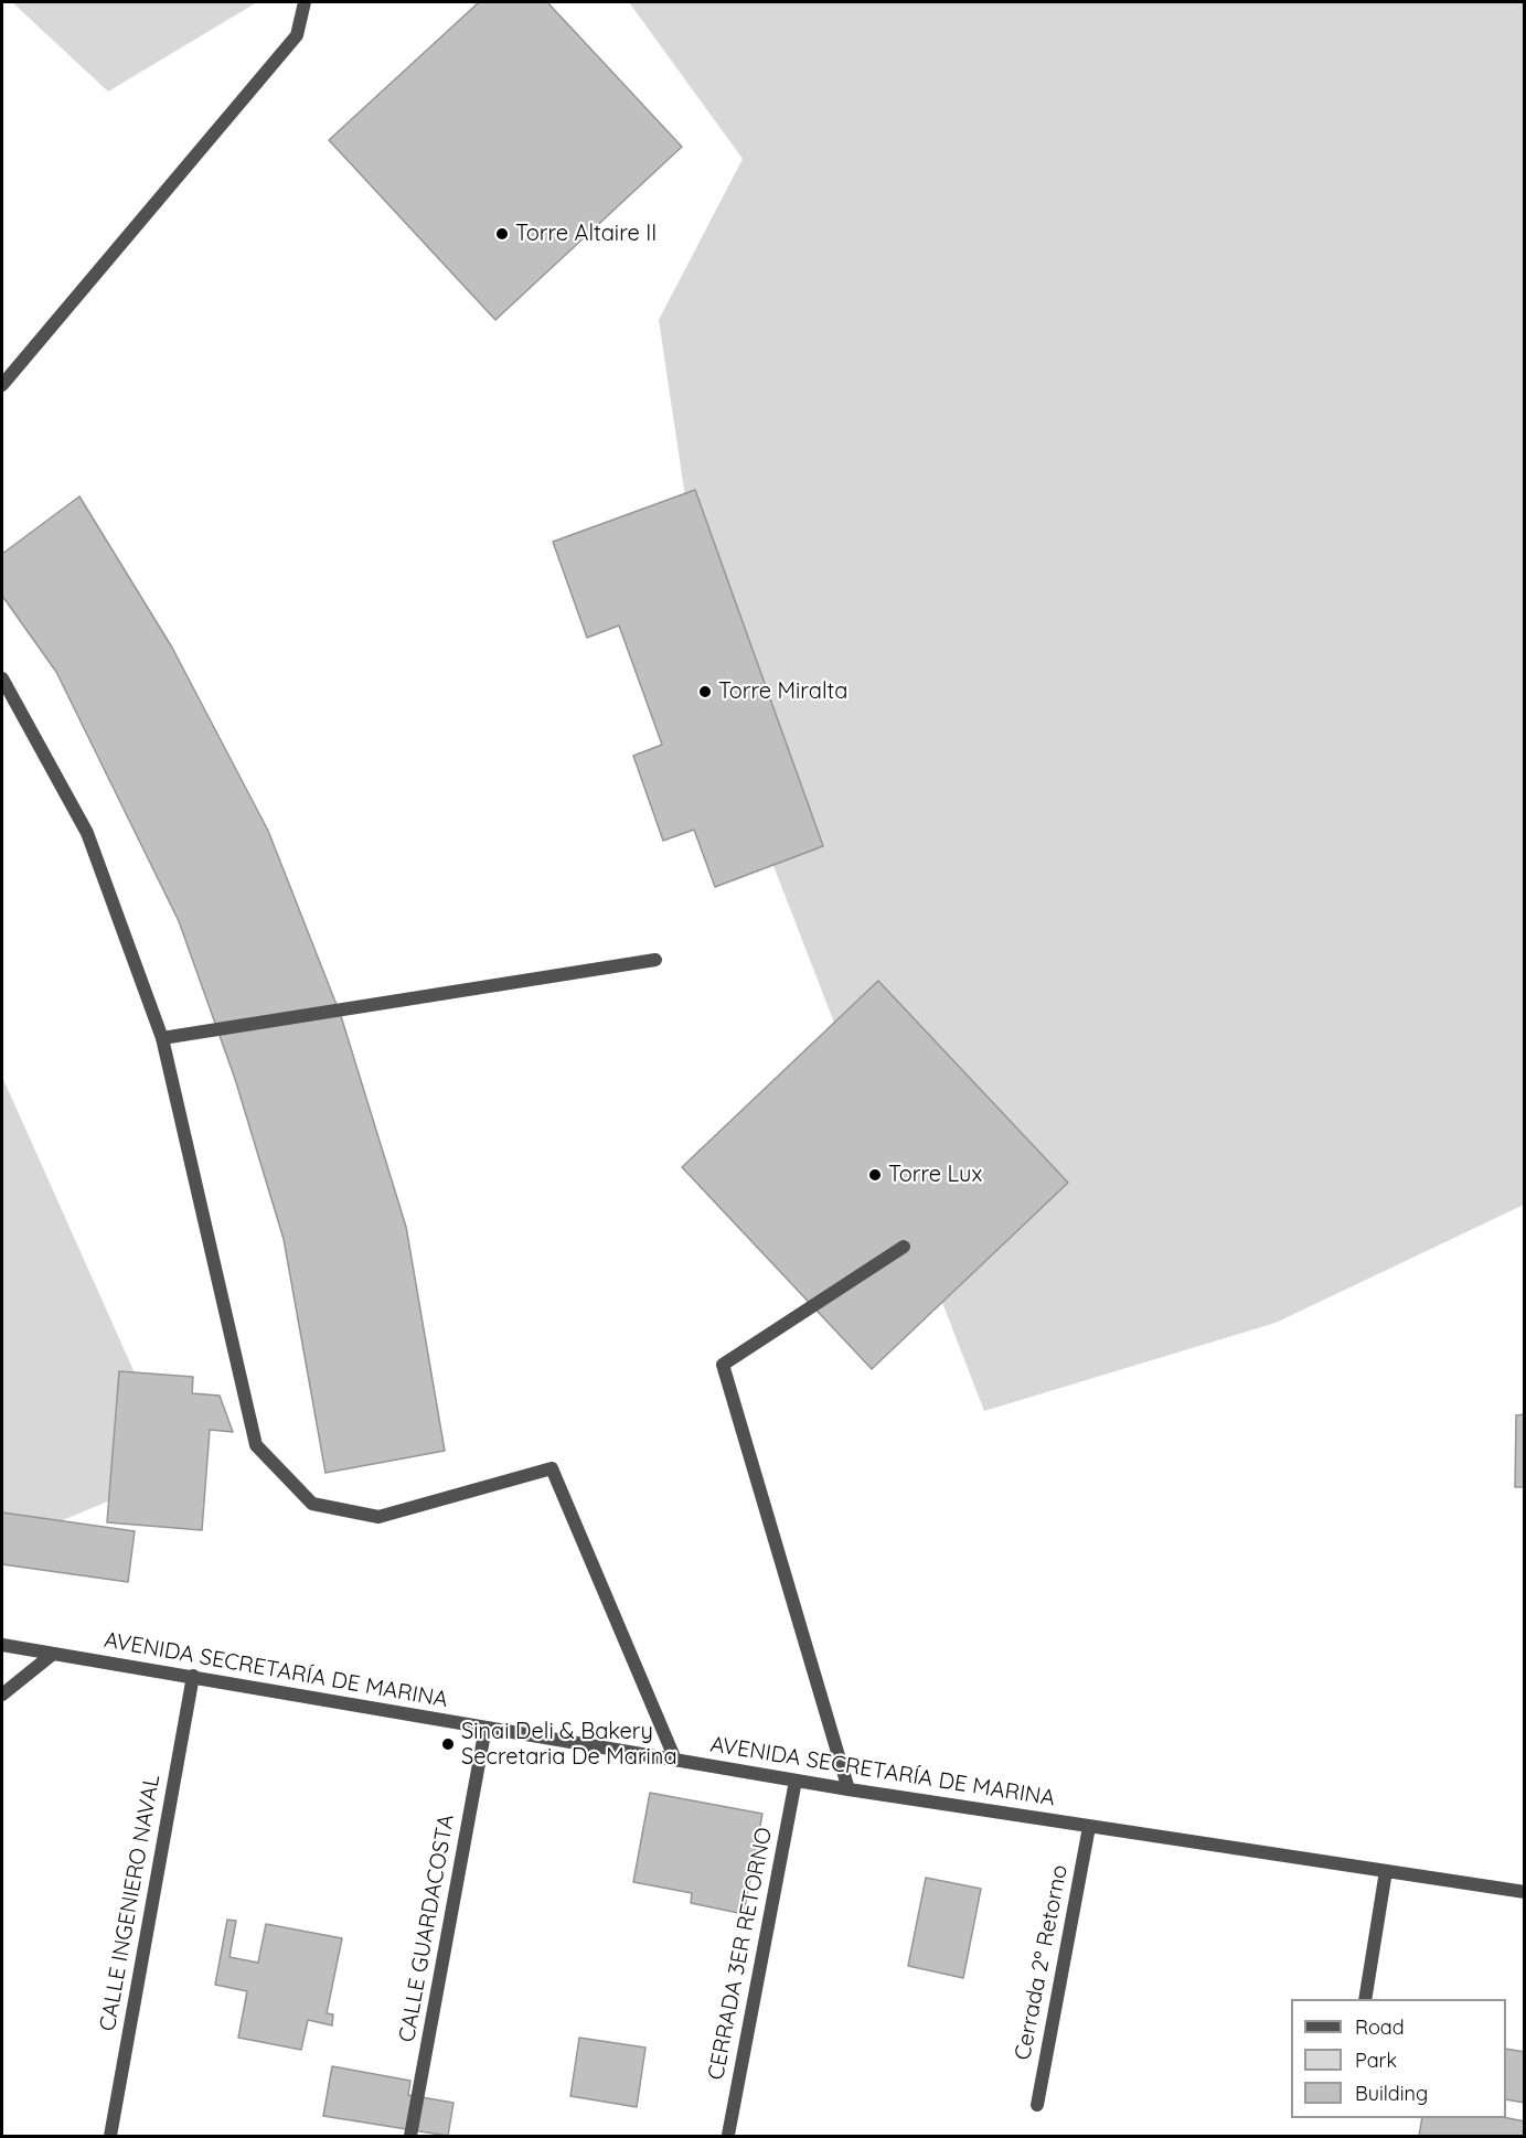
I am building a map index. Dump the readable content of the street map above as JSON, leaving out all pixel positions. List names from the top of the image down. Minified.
{"streets":{"street":["AVENIDA SECRETARÍA DE MARINA","CALLE INGENIERO NAVAL","CALLE GUARDACOSTA","CERRADA 3ER RETORNO","Cerrada 2º Retorno"]},"crossings":[["AVENIDA SECRETARÍA DE MARINA","CALLE INGENIERO NAVAL"],["AVENIDA SECRETARÍA DE MARINA","CALLE GUARDACOSTA"],["AVENIDA SECRETARÍA DE MARINA","CERRADA 3ER RETORNO"],["AVENIDA SECRETARÍA DE MARINA","Cerrada 2º Retorno"]],"places":["Torre Altaire II","Torre Miralta","Torre Lux","Sinai Deli & Bakery Secretaria De Marina"],"legend":["Road","Park","Building"]}
